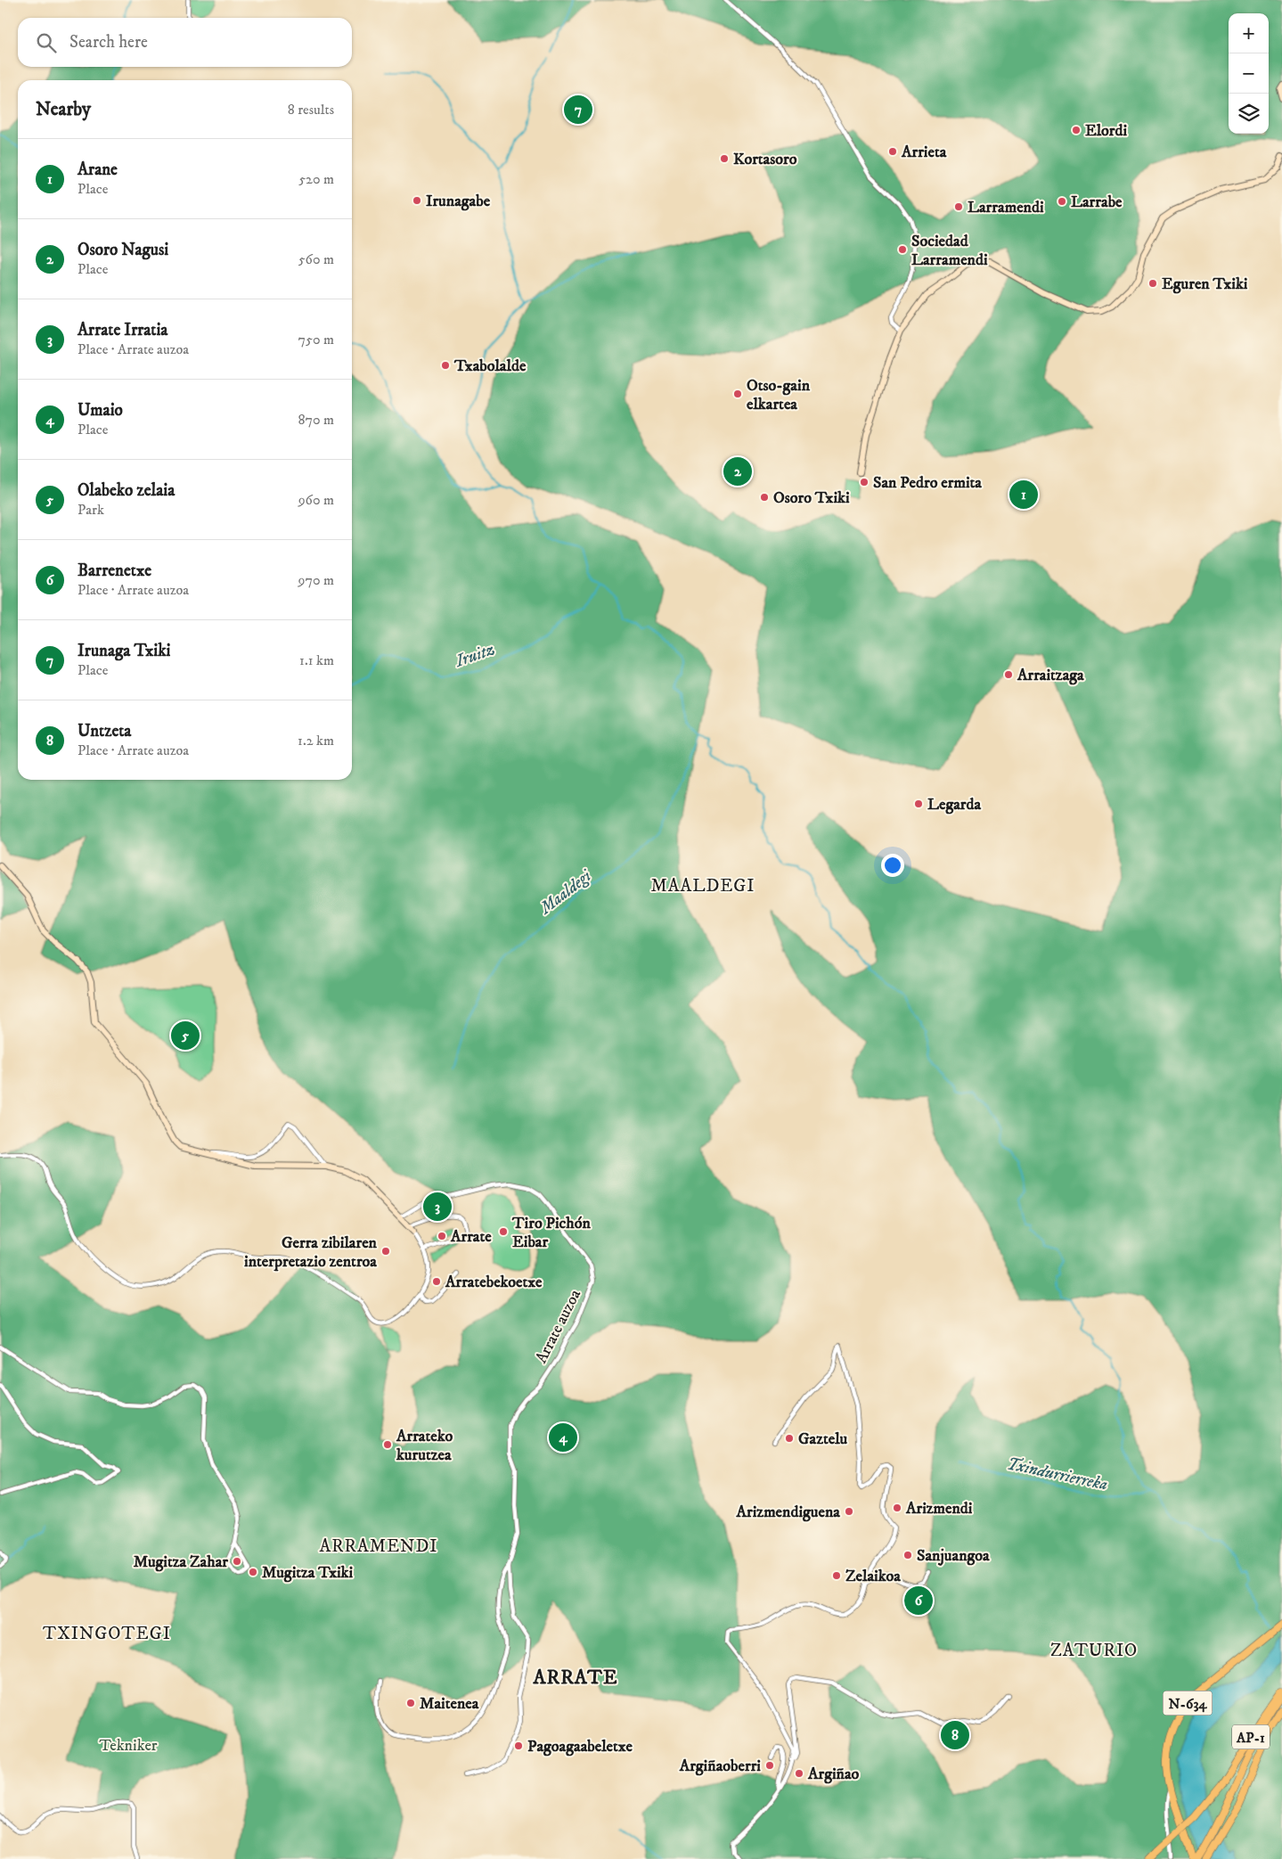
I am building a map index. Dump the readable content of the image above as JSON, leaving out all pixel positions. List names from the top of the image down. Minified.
{"streets":{"highway":["N-634","AP-1"],"street":["Arrate auzoa"]},"districts":["MAALDEGI","ARRAMENDI","TXINGOTEGI","ZATURIO","ARRATE"],"water":["Iruitz","Maaldegi","Txindurrierreka"],"parks":["Tekniker"],"places":["Elordi","Arrieta","Kortasoro","Irunagabe","Larrabe","Larramendi","Sociedad Larramendi","Eguren Txiki","Txabolalde","Otso-gain elkartea","San Pedro ermita","Osoro Txiki","Arraitzaga","Legarda","Tiro Pichón Eibar","Arrate","Gerra zibilaren interpretazio zentroa","Arratebekoetxe","Gaztelu","Arrateko kurutzea","Arizmendi","Arizmendiguena","Sanjuangoa","Mugitza Zahar","Mugitza Txiki","Zelaikoa","Maitenea","Pagoagaabeletxe","Argiñaoberri","Argiñao"],"page":{"map_buttons":["+","−"],"search":"Search here","heading":["Nearby","8 results"],"pins":["7","2","1","5","3","4","6","8"],"list":[{"mark":"1","name":"Arane","note":"Place","value":"520 m"},{"mark":"2","name":"Osoro Nagusi","note":"Place","value":"560 m"},{"mark":"3","name":"Arrate Irratia","note":"Place · Arrate auzoa","value":"750 m"},{"mark":"4","name":"Umaio","note":"Place","value":"870 m"},{"mark":"5","name":"Olabeko zelaia","note":"Park","value":"960 m"},{"mark":"6","name":"Barrenetxe","note":"Place · Arrate auzoa","value":"970 m"},{"mark":"7","name":"Irunaga Txiki","note":"Place","value":"1.1 km"},{"mark":"8","name":"Untzeta","note":"Place · Arrate auzoa","value":"1.2 km"}]}}
